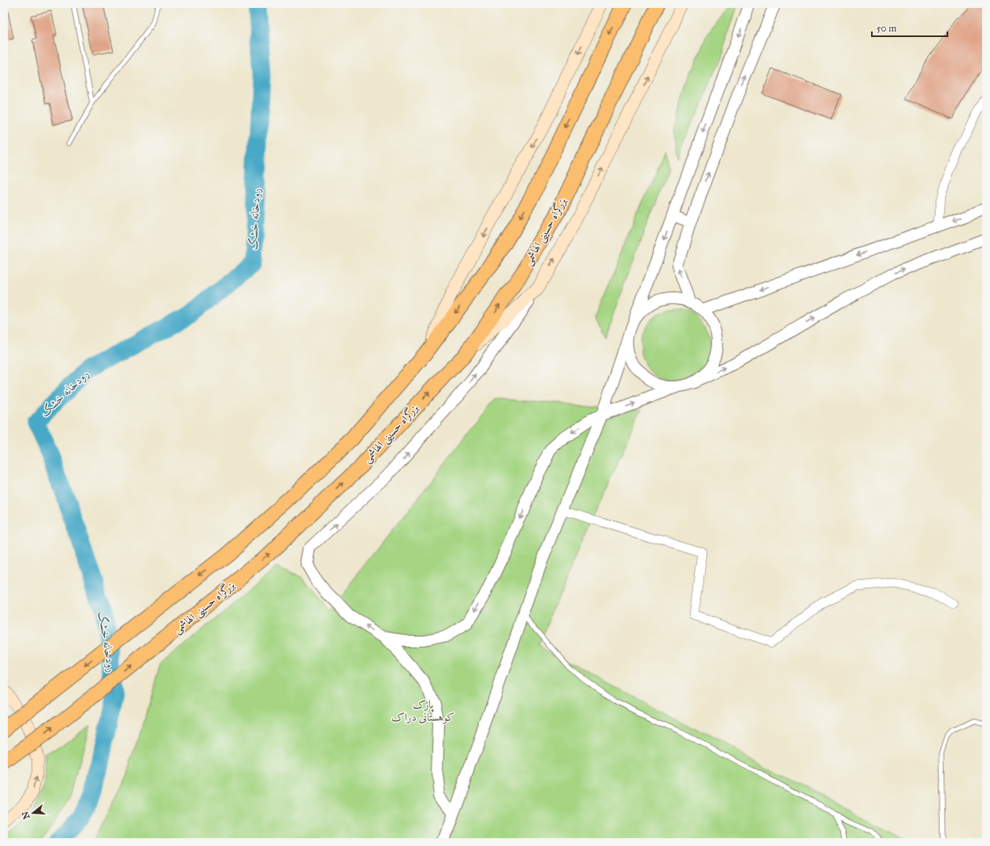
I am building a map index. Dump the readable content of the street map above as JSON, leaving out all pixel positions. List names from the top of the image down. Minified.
{"streets":{"highway":["بزرگراه حسینی الهاشمی"]},"water":["رودخانه خشک"],"parks":["پارک کوهستانی دراک"],"scale_bar":"50 m","north":"left"}
